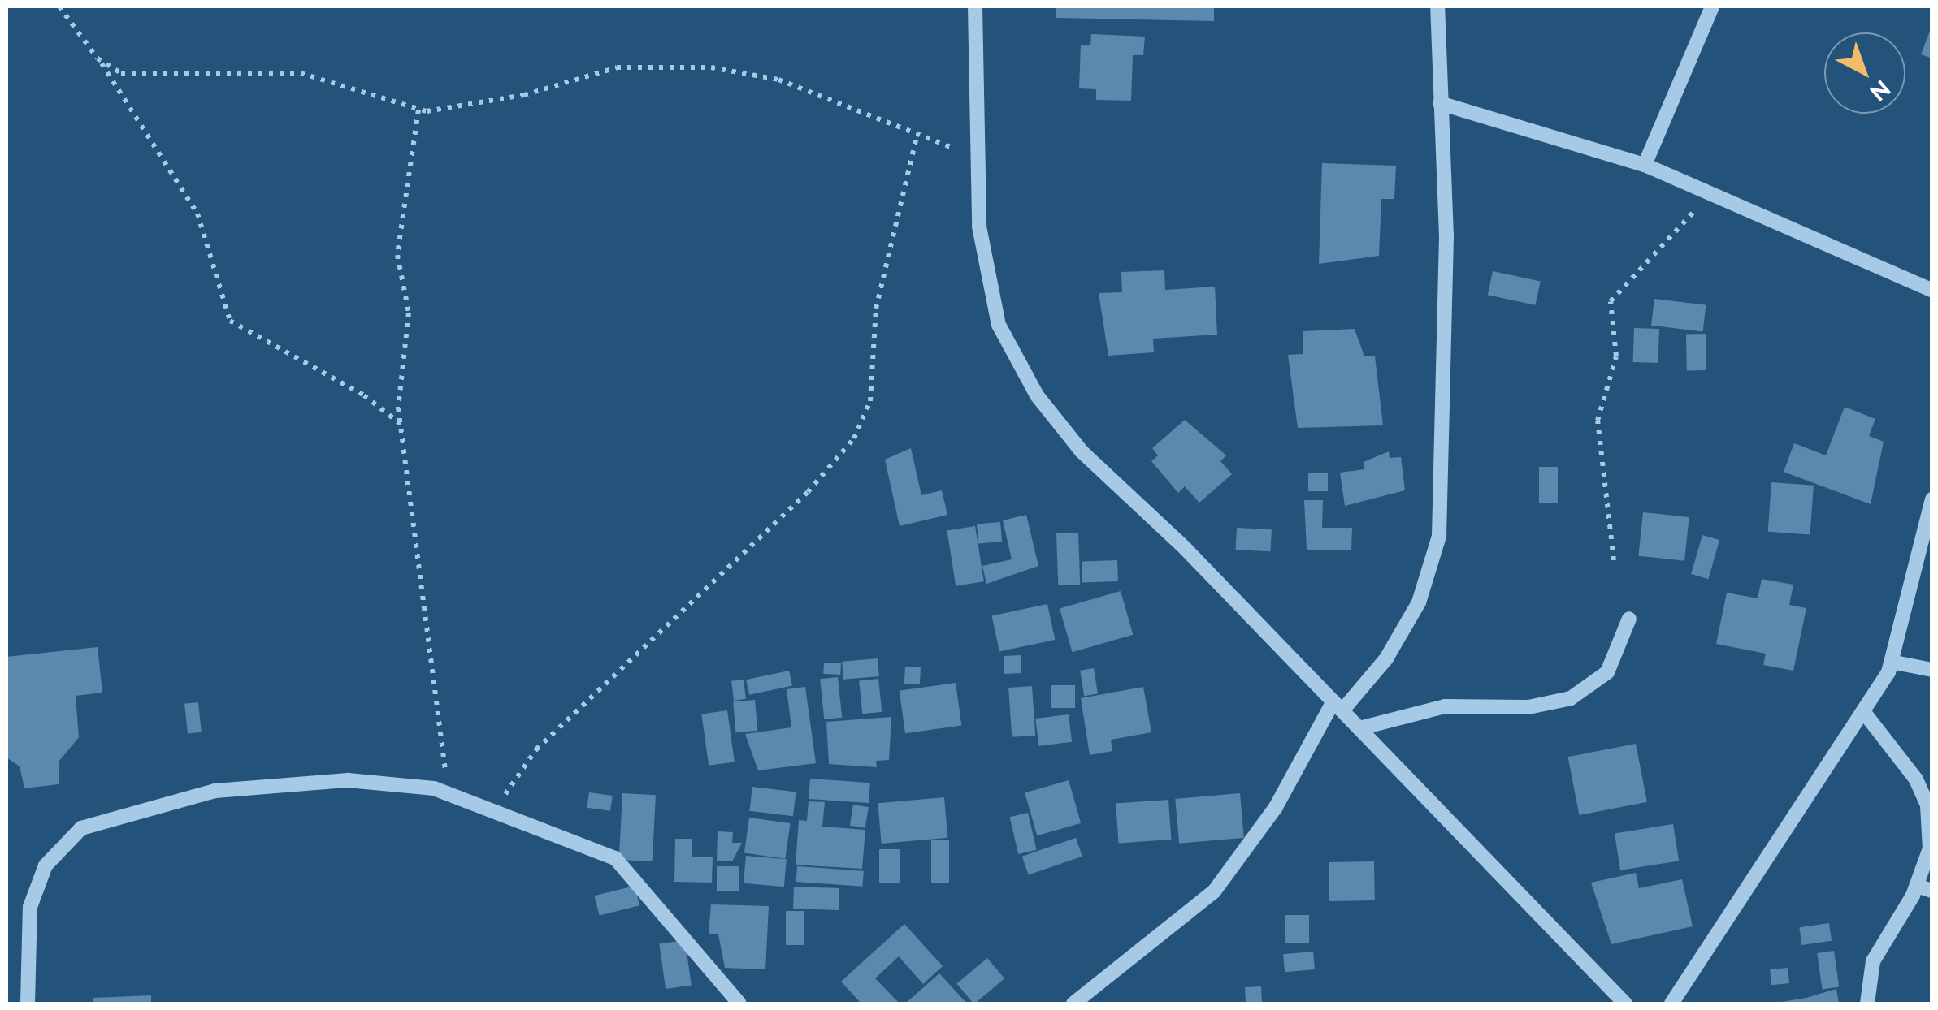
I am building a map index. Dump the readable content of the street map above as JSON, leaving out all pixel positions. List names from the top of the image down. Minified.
{"north":"bottom right"}
